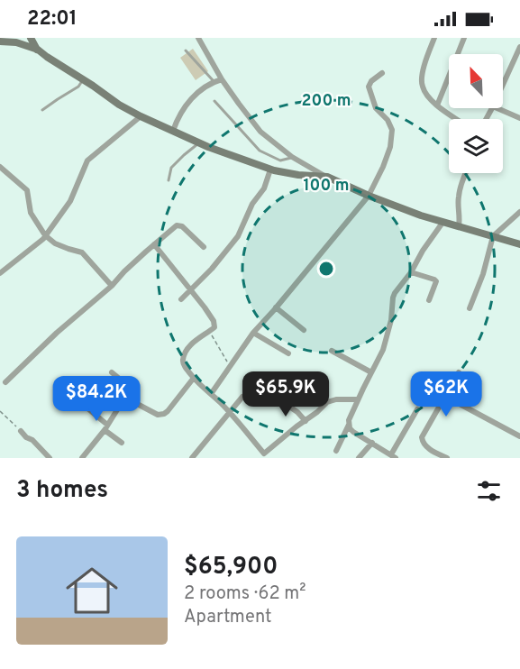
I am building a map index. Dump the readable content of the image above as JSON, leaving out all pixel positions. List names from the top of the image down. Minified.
{"north":"top left","page":{"status":"22:01","price":["$65.9K","$62K","$84.2K"],"heading":"3 homes","list":[{"name":"$65,900","note":"2 rooms · 62 m² · Apartment"}]},"rings":["200 m","100 m"]}
